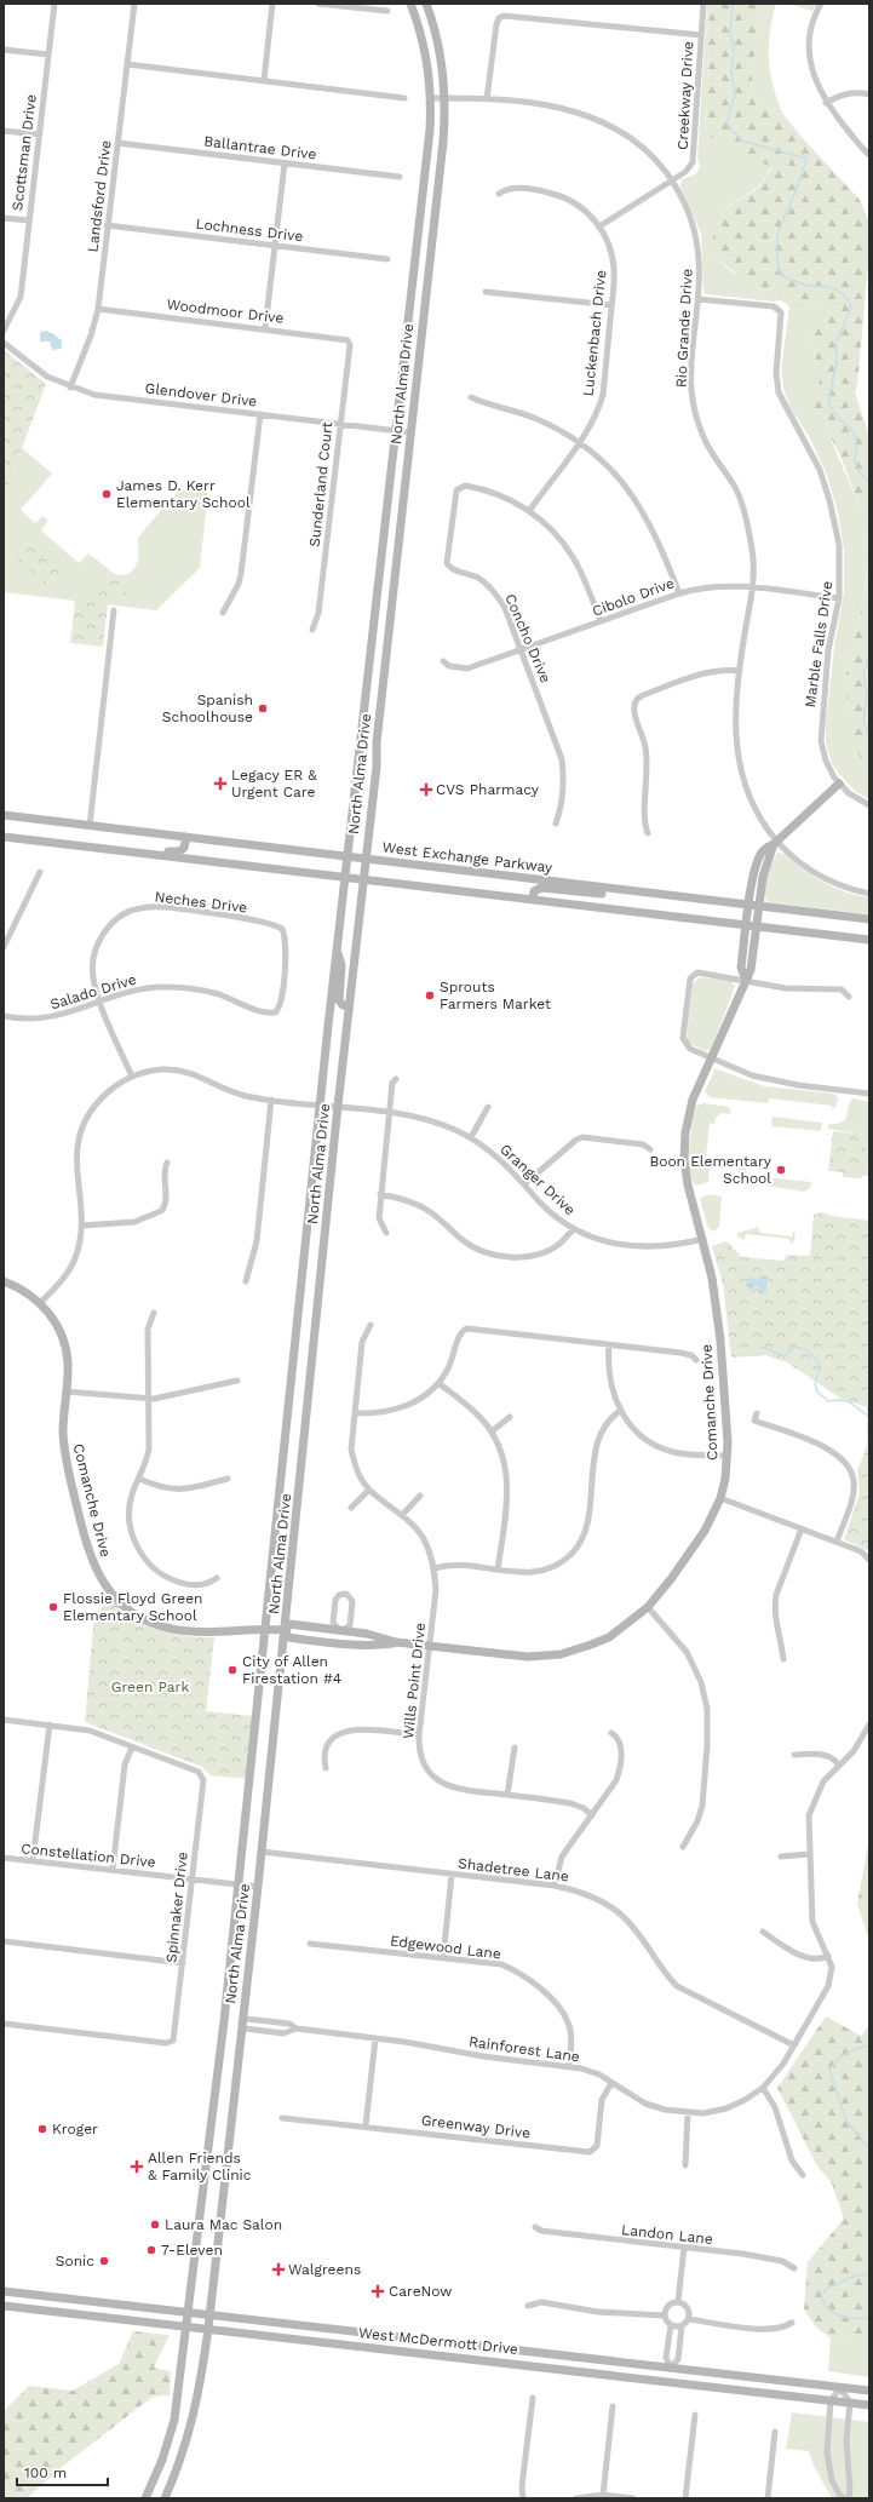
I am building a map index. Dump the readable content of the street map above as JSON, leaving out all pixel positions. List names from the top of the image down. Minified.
{"streets":{"main road":["North Alma Drive","West Exchange Parkway","Comanche Drive","West McDermott Drive"],"street":["Creekway Drive","Ballantrae Drive","Scottsman Drive","Landsford Drive","Lochness Drive","Woodmoor Drive","Rio Grande Drive","Luckenbach Drive","Glendover Drive","Sunderland Court","Cibolo Drive","Concho Drive","Marble Falls Drive","Neches Drive","Salado Drive","Granger Drive","Wills Point Drive","Constellation Drive","Shadetree Lane","Spinnaker Drive","Edgewood Lane","Rainforest Lane","Greenway Drive","Landon Lane"]},"crossings":[["Creekway Drive","Rio Grande Drive"],["Creekway Drive","Luckenbach Drive"],["Ballantrae Drive","Landsford Drive"],["Landsford Drive","Lochness Drive"],["Landsford Drive","Woodmoor Drive"],["Landsford Drive","Glendover Drive"],["Woodmoor Drive","Sunderland Court"],["Rio Grande Drive","North Alma Drive"],["Rio Grande Drive","Cibolo Drive"],["Rio Grande Drive","Marble Falls Drive"],["Rio Grande Drive","Comanche Drive"],["Luckenbach Drive","Concho Drive"],["North Alma Drive","Glendover Drive"],["North Alma Drive","West Exchange Parkway"],["North Alma Drive","Granger Drive"],["North Alma Drive","Comanche Drive"],["North Alma Drive","Constellation Drive"],["North Alma Drive","Shadetree Lane"],["North Alma Drive","Rainforest Lane"],["North Alma Drive","West McDermott Drive"],["Glendover Drive","Sunderland Court"],["Cibolo Drive","Concho Drive"],["Cibolo Drive","Marble Falls Drive"],["Marble Falls Drive","Comanche Drive"],["West Exchange Parkway","Comanche Drive"],["Neches Drive","Salado Drive"],["Neches Drive","Granger Drive"],["Granger Drive","Comanche Drive"],["Comanche Drive","Wills Point Drive"],["Constellation Drive","Spinnaker Drive"],["Shadetree Lane","Rainforest Lane"],["Edgewood Lane","Rainforest Lane"],["Rainforest Lane","Greenway Drive"]],"parks":["Green Park"],"places":{"other":["James D. Kerr Elementary School","Spanish Schoolhouse","Sprouts Farmers Market","Boon Elementary School","Flossie Floyd Green Elementary School","City of Allen Firestation #4","Kroger","Laura Mac Salon","7-Eleven","Sonic"],"health":["Legacy ER & Urgent Care","CVS Pharmacy","Allen Friends & Family Clinic","Walgreens","CareNow"]},"scale_bar":"100 m"}
